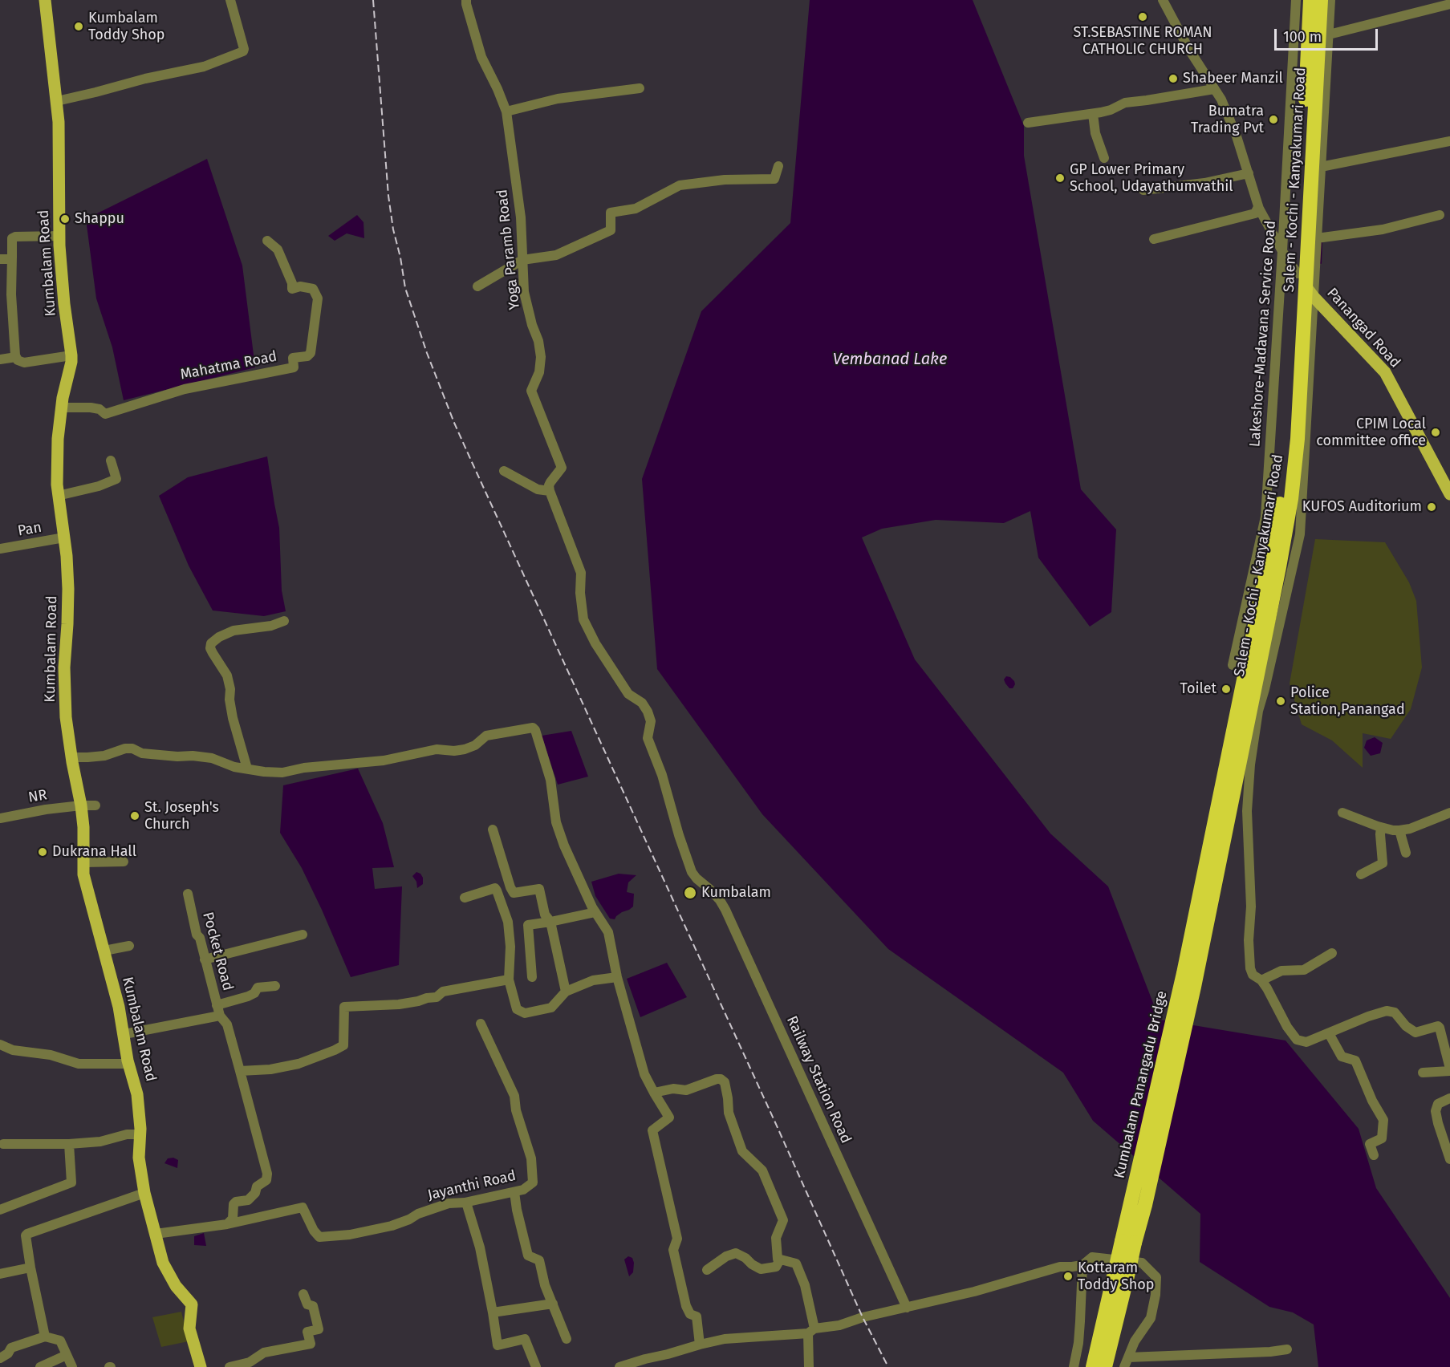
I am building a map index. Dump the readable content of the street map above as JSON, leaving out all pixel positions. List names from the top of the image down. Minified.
{"streets":{"highway":["Salem - Kochi - Kanyakumari Road","Kumbalam Panangadu Bridge"],"main road":["Kumbalam Road","Panangad Road"],"street":["Yoga Paramb Road","Lakeshore-Madavana Service Road","Mahatma Road","Pan","NR","Pocket Road","Railway Station Road","Jayanthi Road"]},"crossings":[["Salem - Kochi - Kanyakumari Road","Panangad Road"],["Salem - Kochi - Kanyakumari Road","Kumbalam Panangadu Bridge"],["Yoga Paramb Road","Railway Station Road"],["Kumbalam Road","Mahatma Road"],["Kumbalam Road","Pan"],["Kumbalam Road","NR"],["Kumbalam Road","Pocket Road"],["Kumbalam Road","Jayanthi Road"],["Pocket Road","Jayanthi Road"]],"water":["Vembanad Lake"],"places":["ST.SEBASTINE ROMAN CATHOLIC CHURCH","Kumbalam Toddy Shop","Shabeer Manzil","Bumatra Trading Pvt","GP Lower Primary School, Udayathumvathil","Shappu","CPIM Local committee office","KUFOS Auditorium","Toilet","Police Station,Panangad","St. Joseph's Church","Dukrana Hall","Kumbalam","Kottaram Toddy Shop"],"scale_bar":"100 m"}
